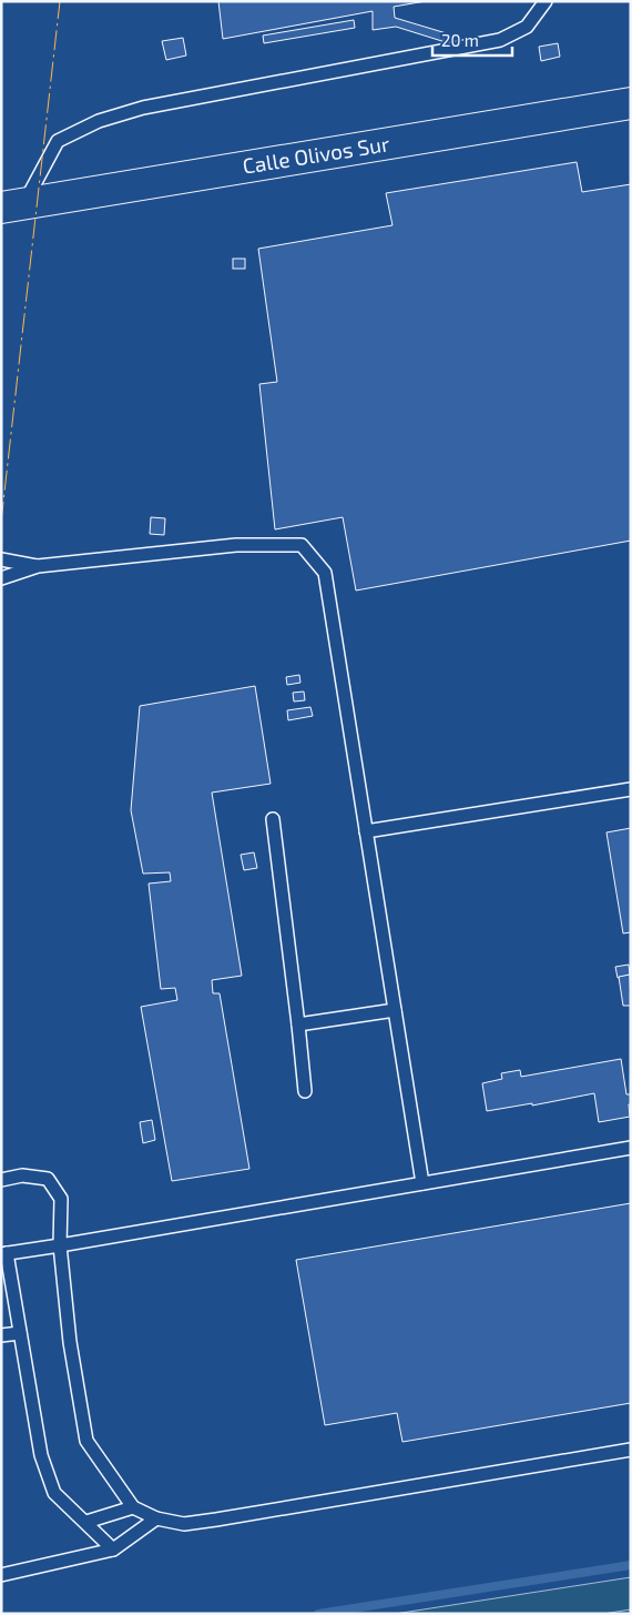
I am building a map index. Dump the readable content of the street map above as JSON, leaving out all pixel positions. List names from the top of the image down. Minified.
{"streets":{"main road":["Calle Olivos Sur"]},"scale_bar":"20 m"}
